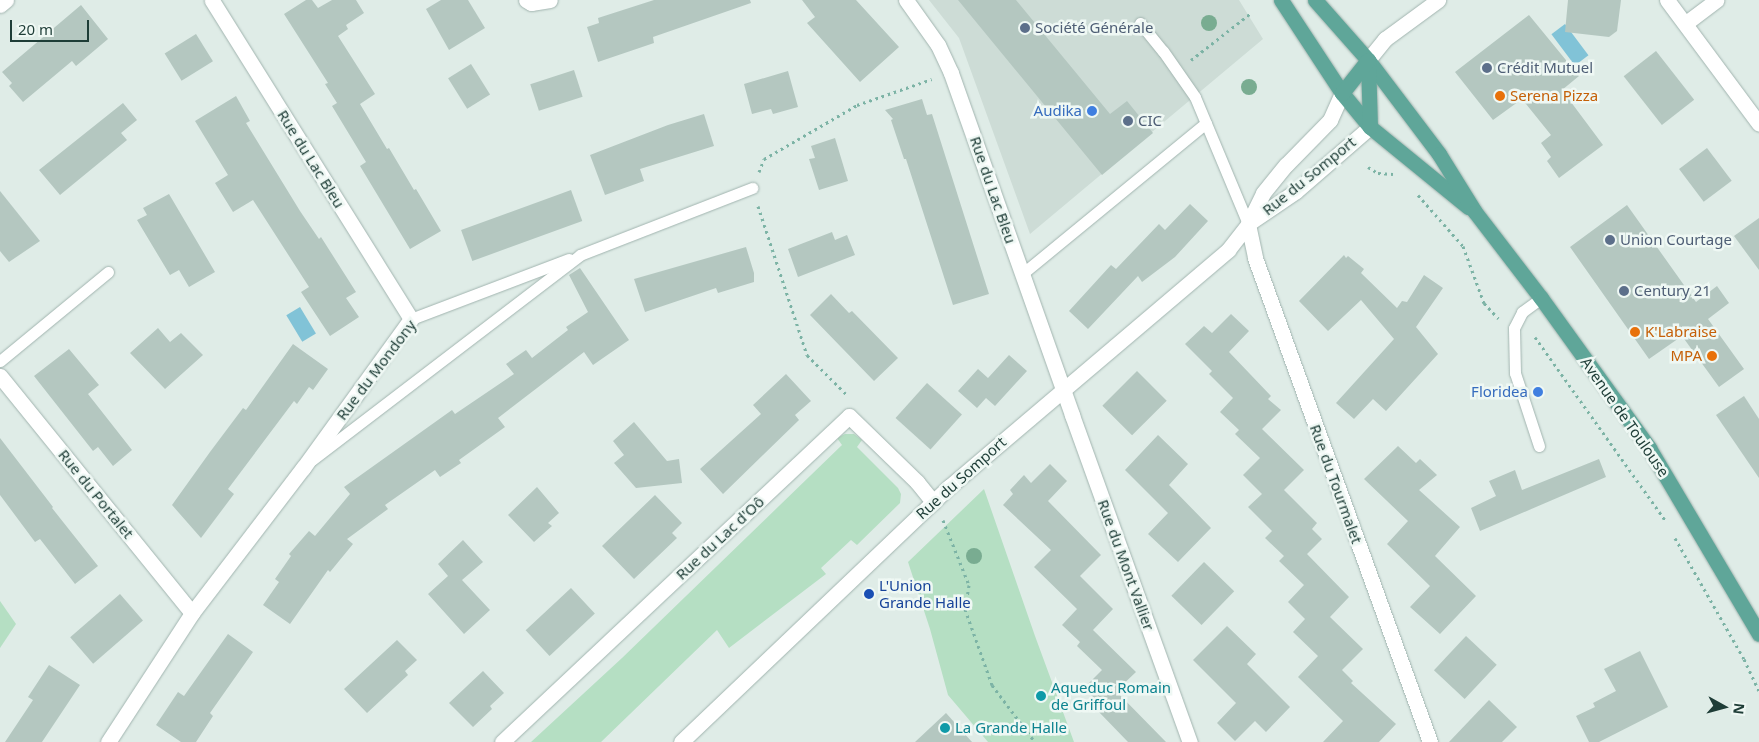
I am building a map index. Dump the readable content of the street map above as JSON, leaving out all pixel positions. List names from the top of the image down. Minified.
{"streets":{"main road":["Avenue de Toulouse"],"street":["Rue du Lac Bleu","Rue du Somport","Rue du Mondony","Rue du Tourmalet","Rue du Portalet","Rue du Lac d'Oô","Rue du Mont Vallier"]},"crossings":[["Rue du Lac Bleu","Rue du Somport"],["Rue du Lac Bleu","Rue du Mondony"],["Rue du Lac Bleu","Rue du Mont Vallier"],["Rue du Somport","Avenue de Toulouse"],["Rue du Somport","Rue du Tourmalet"],["Rue du Somport","Rue du Mont Vallier"],["Rue du Mondony","Rue du Portalet"]],"places":["Société Générale","Crédit Mutuel","Serena Pizza","Audika","CIC","Union Courtage","Century 21","K'Labraise","MPA","Floridea","L'Union Grande Halle","Aqueduc Romain de Griffoul","La Grande Halle"],"scale_bar":"20 m","north":"right"}
